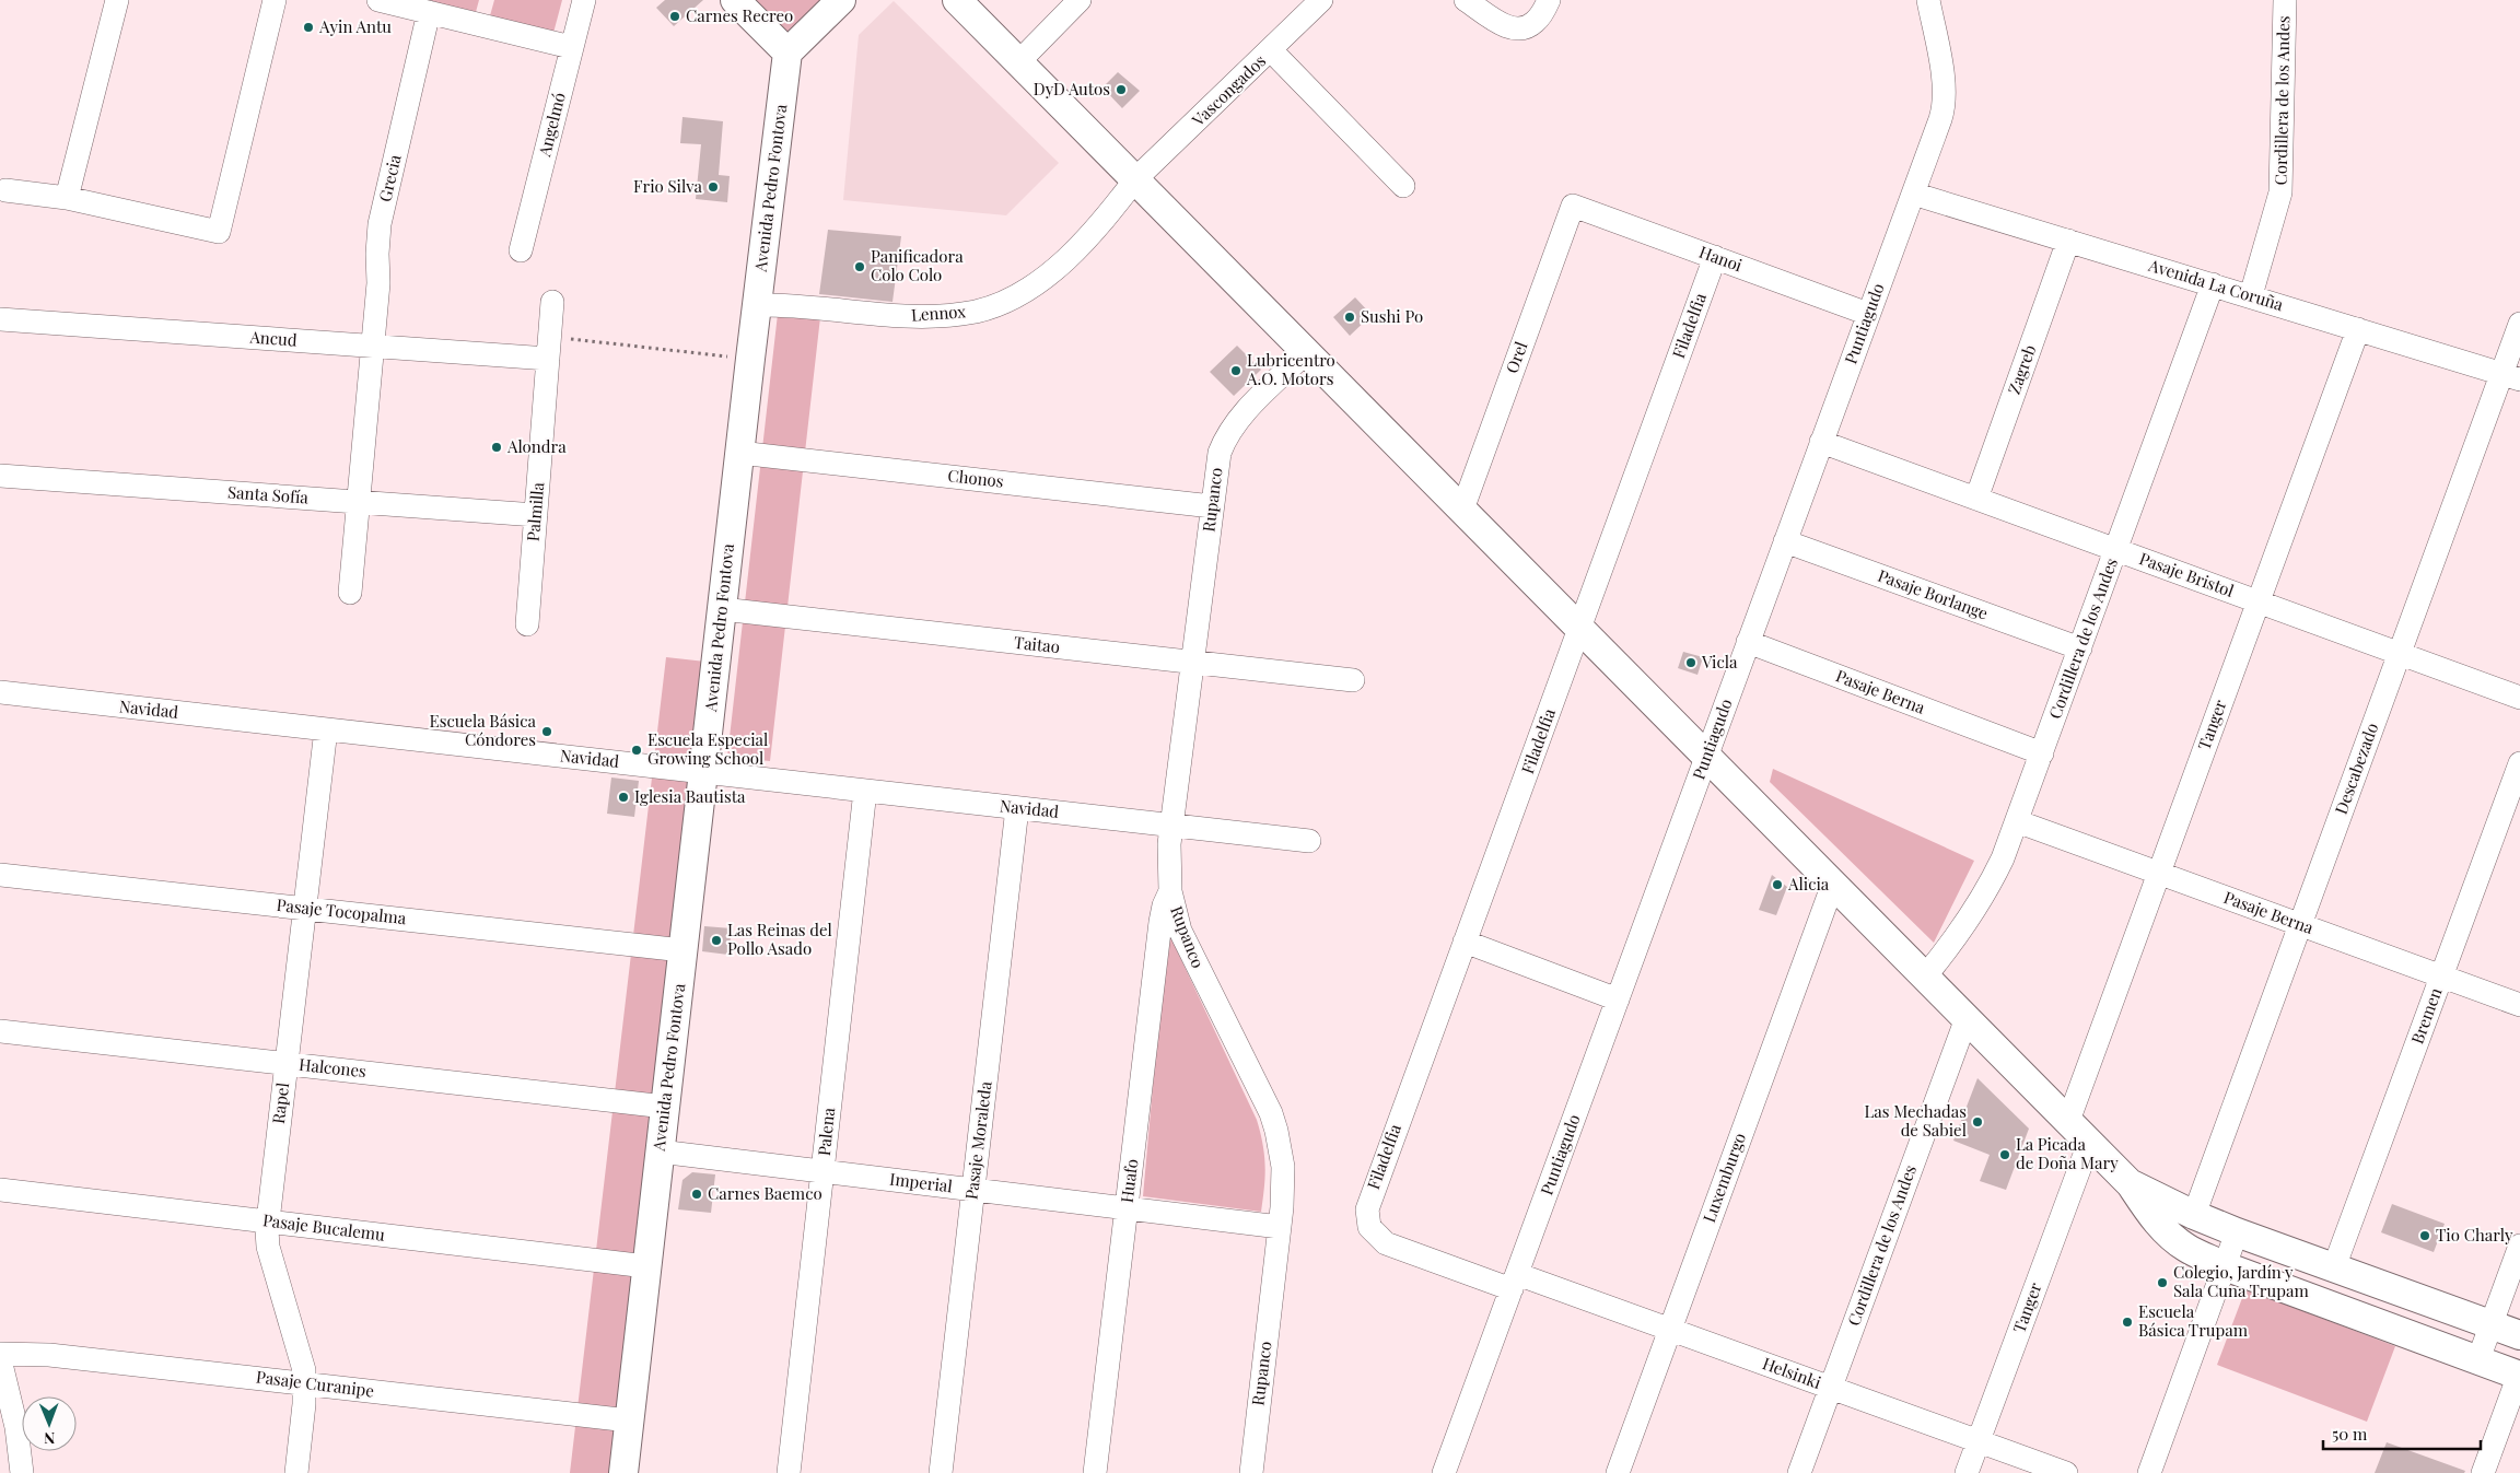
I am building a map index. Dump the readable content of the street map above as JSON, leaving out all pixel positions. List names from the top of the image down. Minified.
{"streets":{"main road":["Avenida Pedro Fontova"],"street":["Vascongados","Cordillera de los Andes","Angelmó","Grecia","Hanoi","Avenida La Coruña","Lennox","Puntiagudo","Filadelfia","Ancud","Orel","Zagreb","Chonos","Santa Sofía","Rupanco","Palmilla","Pasaje Bristol","Pasaje Borlange","Taitao","Pasaje Berna","Navidad","Tanger","Descabezado","Pasaje Tocopalma","Bremen","Halcones","Rapel","Palena","Pasaje Moraleda","Luxemburgo","Huafo","Imperial","Pasaje Bucalemu","Helsinki","Pasaje Curanipe"]},"crossings":[["Vascongados","Lennox"],["Cordillera de los Andes","Avenida La Coruña"],["Cordillera de los Andes","Pasaje Bristol"],["Cordillera de los Andes","Pasaje Borlange"],["Cordillera de los Andes","Pasaje Berna"],["Cordillera de los Andes","Helsinki"],["Grecia","Ancud"],["Grecia","Santa Sofía"],["Avenida Pedro Fontova","Lennox"],["Avenida Pedro Fontova","Chonos"],["Avenida Pedro Fontova","Taitao"],["Avenida Pedro Fontova","Navidad"],["Avenida Pedro Fontova","Pasaje Tocopalma"],["Avenida Pedro Fontova","Halcones"],["Avenida Pedro Fontova","Imperial"],["Avenida Pedro Fontova","Pasaje Bucalemu"],["Avenida Pedro Fontova","Pasaje Curanipe"],["Hanoi","Puntiagudo"],["Hanoi","Filadelfia"],["Hanoi","Orel"],["Avenida La Coruña","Puntiagudo"],["Avenida La Coruña","Zagreb"],["Avenida La Coruña","Tanger"],["Avenida La Coruña","Descabezado"],["Puntiagudo","Pasaje Bristol"],["Puntiagudo","Pasaje Borlange"],["Puntiagudo","Pasaje Berna"],["Puntiagudo","Helsinki"],["Filadelfia","Helsinki"],["Ancud","Palmilla"],["Zagreb","Pasaje Bristol"],["Chonos","Rupanco"],["Santa Sofía","Palmilla"],["Rupanco","Taitao"],["Rupanco","Navidad"],["Rupanco","Huafo"],["Rupanco","Imperial"],["Pasaje Bristol","Tanger"],["Pasaje Bristol","Descabezado"],["Pasaje Berna","Tanger"],["Pasaje Berna","Descabezado"],["Pasaje Berna","Bremen"],["Navidad","Rapel"],["Navidad","Palena"],["Navidad","Pasaje Moraleda"],["Tanger","Helsinki"],["Pasaje Tocopalma","Rapel"],["Halcones","Rapel"],["Rapel","Pasaje Bucalemu"],["Rapel","Pasaje Curanipe"],["Palena","Imperial"],["Pasaje Moraleda","Imperial"],["Luxemburgo","Helsinki"],["Huafo","Imperial"]],"places":["Carnes Recreo","Ayin Antu","DyD Autos","Frio Silva","Panificadora Colo Colo","Sushi Po","Lubricentro A.O. Motors","Alondra","Vicla","Escuela Básica Cóndores","Escuela Especial Growing School","Iglesia Bautista","Alicia","Las Reinas del Pollo Asado","Las Mechadas de Sabiel","La Picada de Doña Mary","Carnes Baemco","Tio Charly","Colegio, Jardín y Sala Cuna Trupam","Escuela Básica Trupam"],"scale_bar":"50 m","north":"bottom"}
